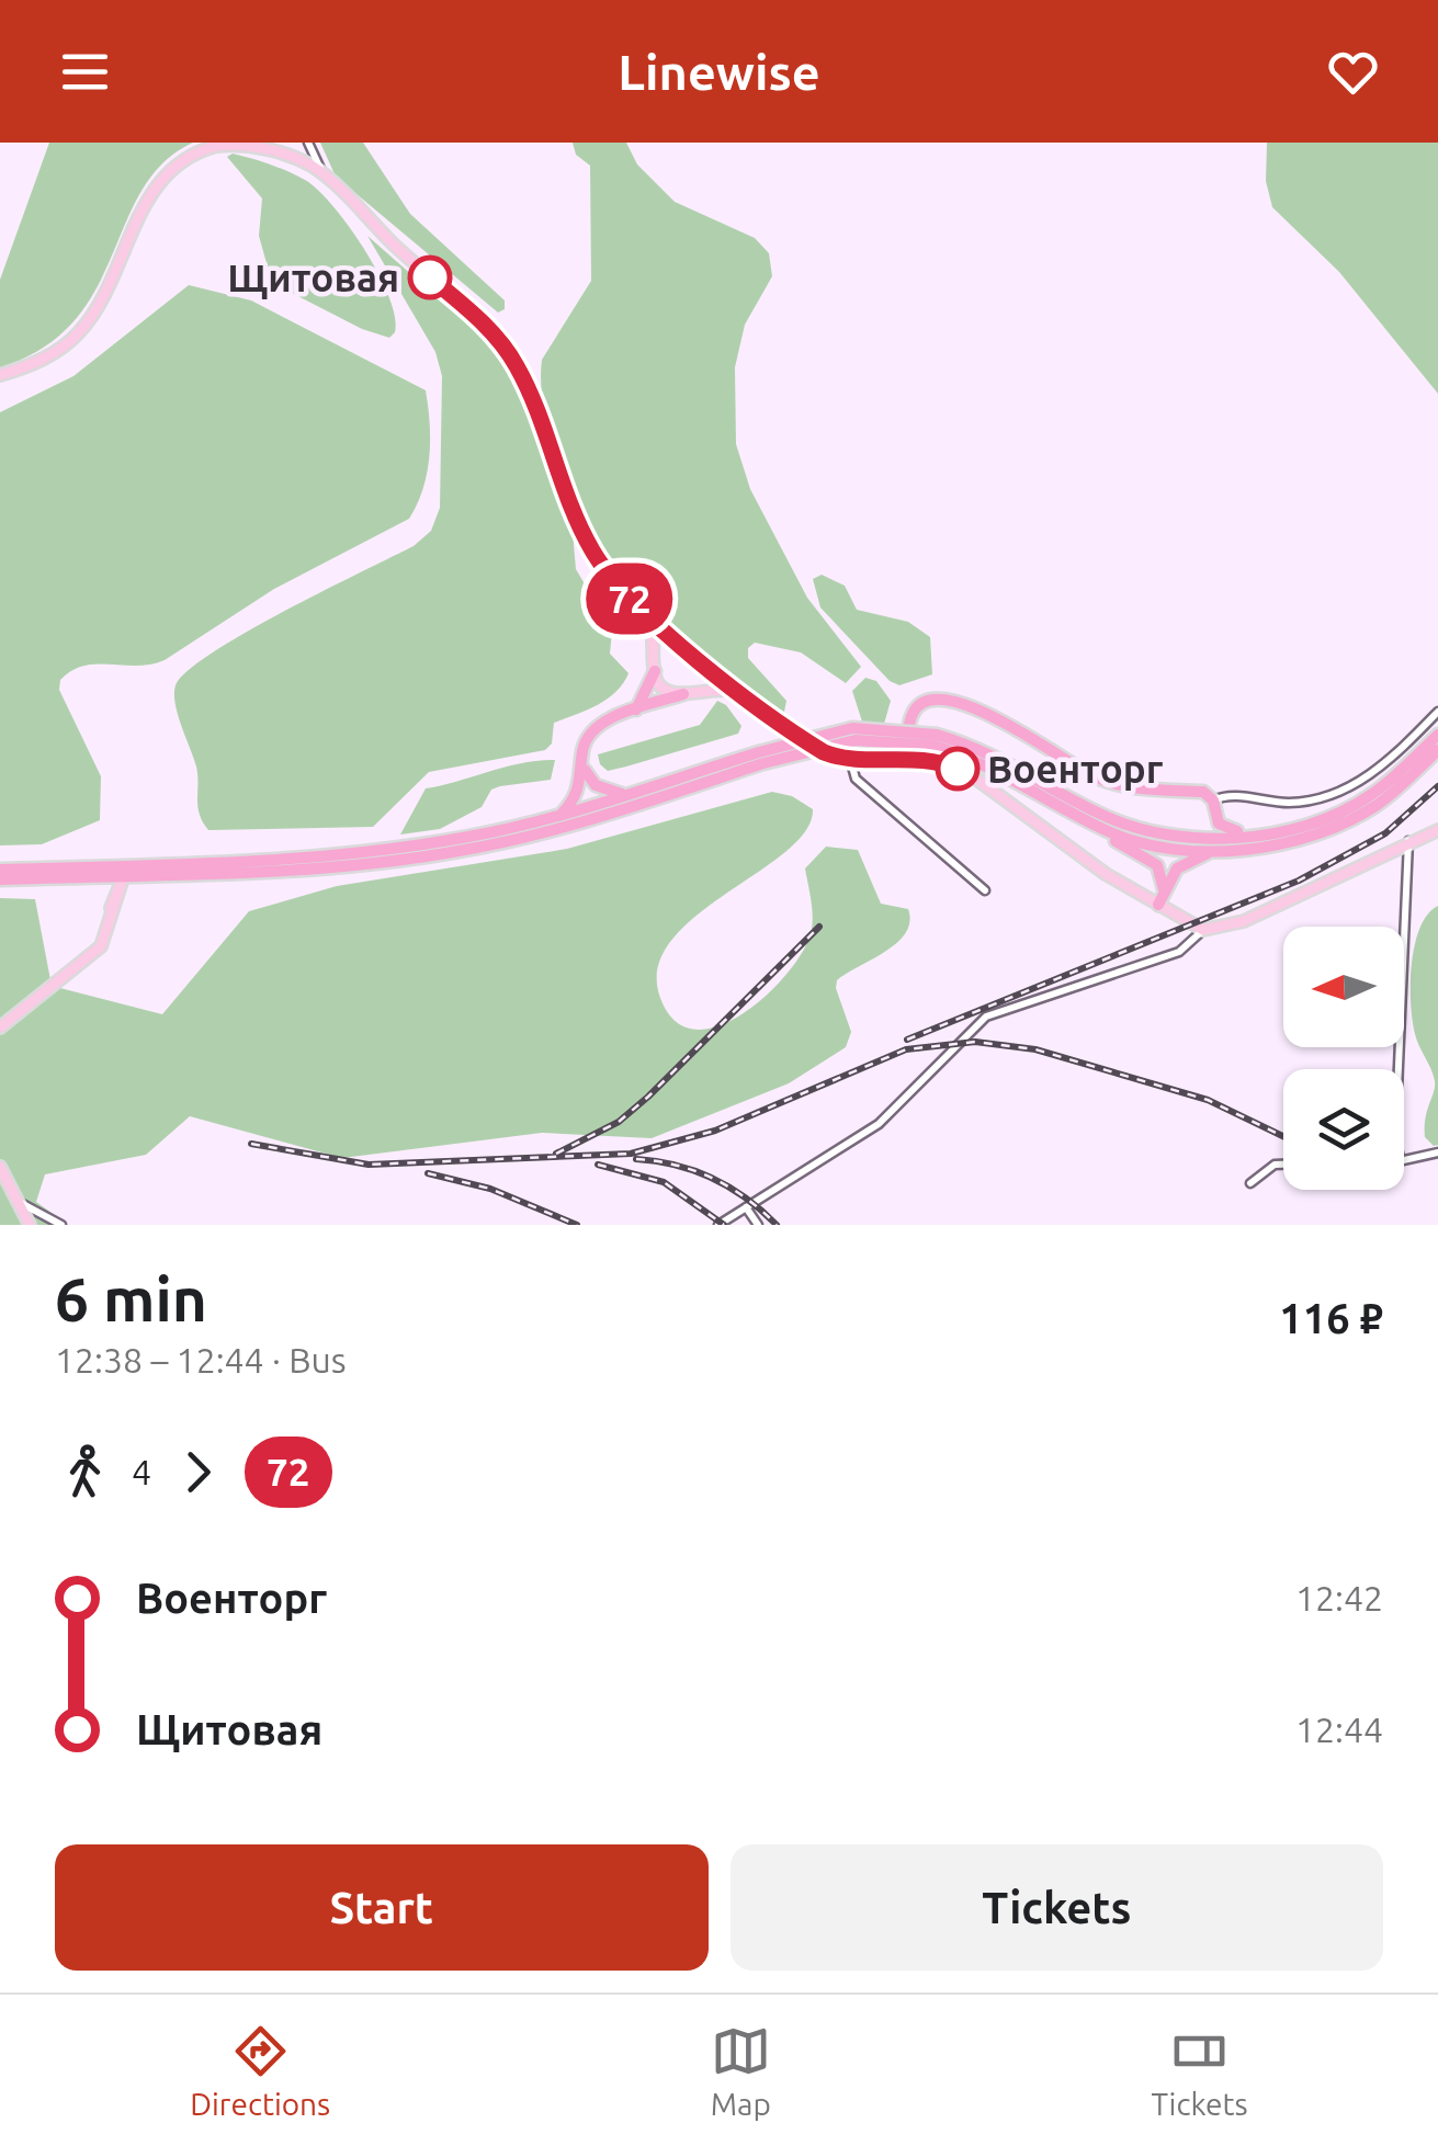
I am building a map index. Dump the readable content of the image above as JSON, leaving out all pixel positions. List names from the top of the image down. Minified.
{"places":["Щитовая","Военторг"],"lines":["bus line 72"],"north":"left","page":{"header":"Linewise","on_map":"72","heading":["6 min","12:38 – 12:44 · Bus","116 ₽"],"legs":["4","72"],"list":[{"name":"Военторг","value":"12:42"},{"name":"Щитовая","value":"12:44"}],"buttons":["Start","Tickets"],"tabs":["Directions","Map","Tickets"]}}
